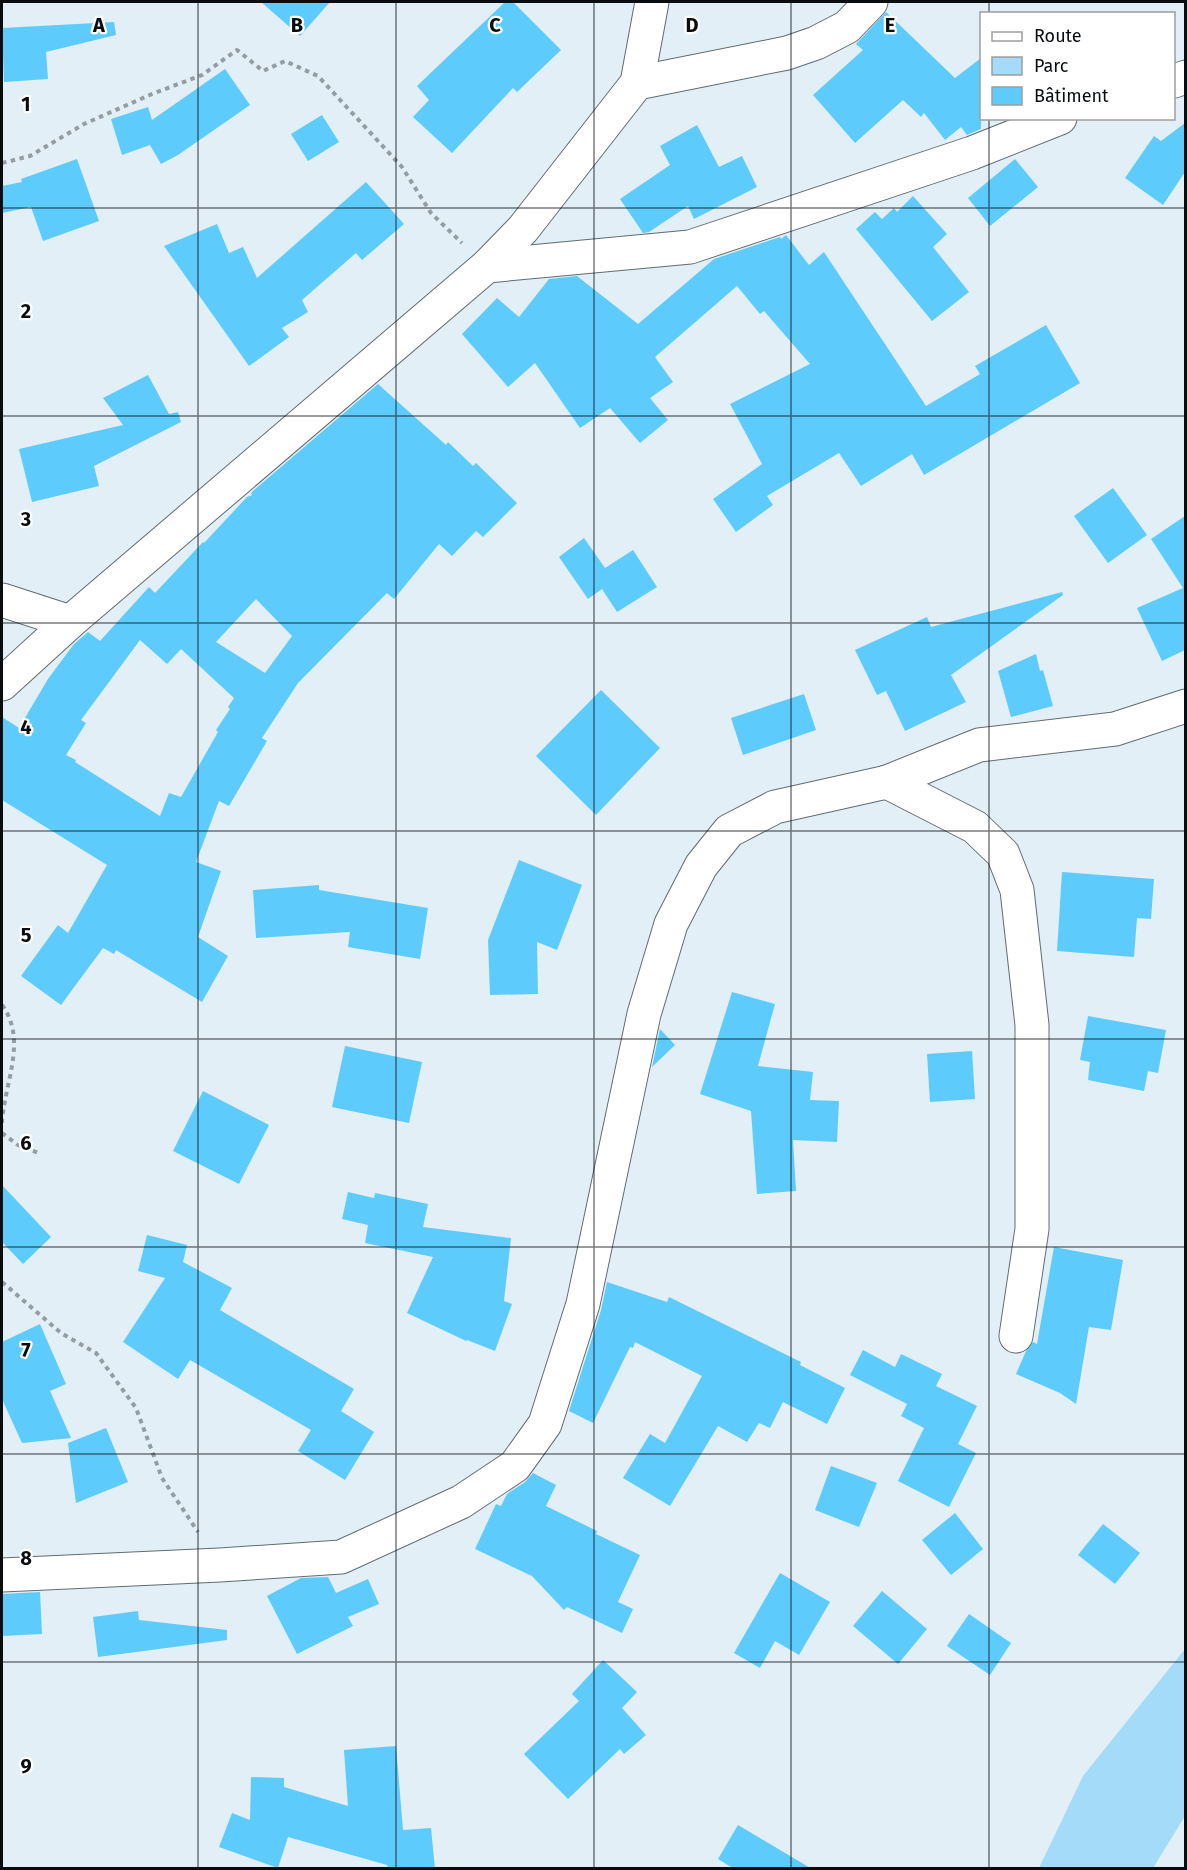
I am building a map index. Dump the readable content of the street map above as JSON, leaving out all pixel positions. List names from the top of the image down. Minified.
{"legend":["Route","Parc","Bâtiment"],"grid":{"columns":["A","B","C","D","E"],"rows":["1","2","3","4","5","6","7","8","9"]}}
